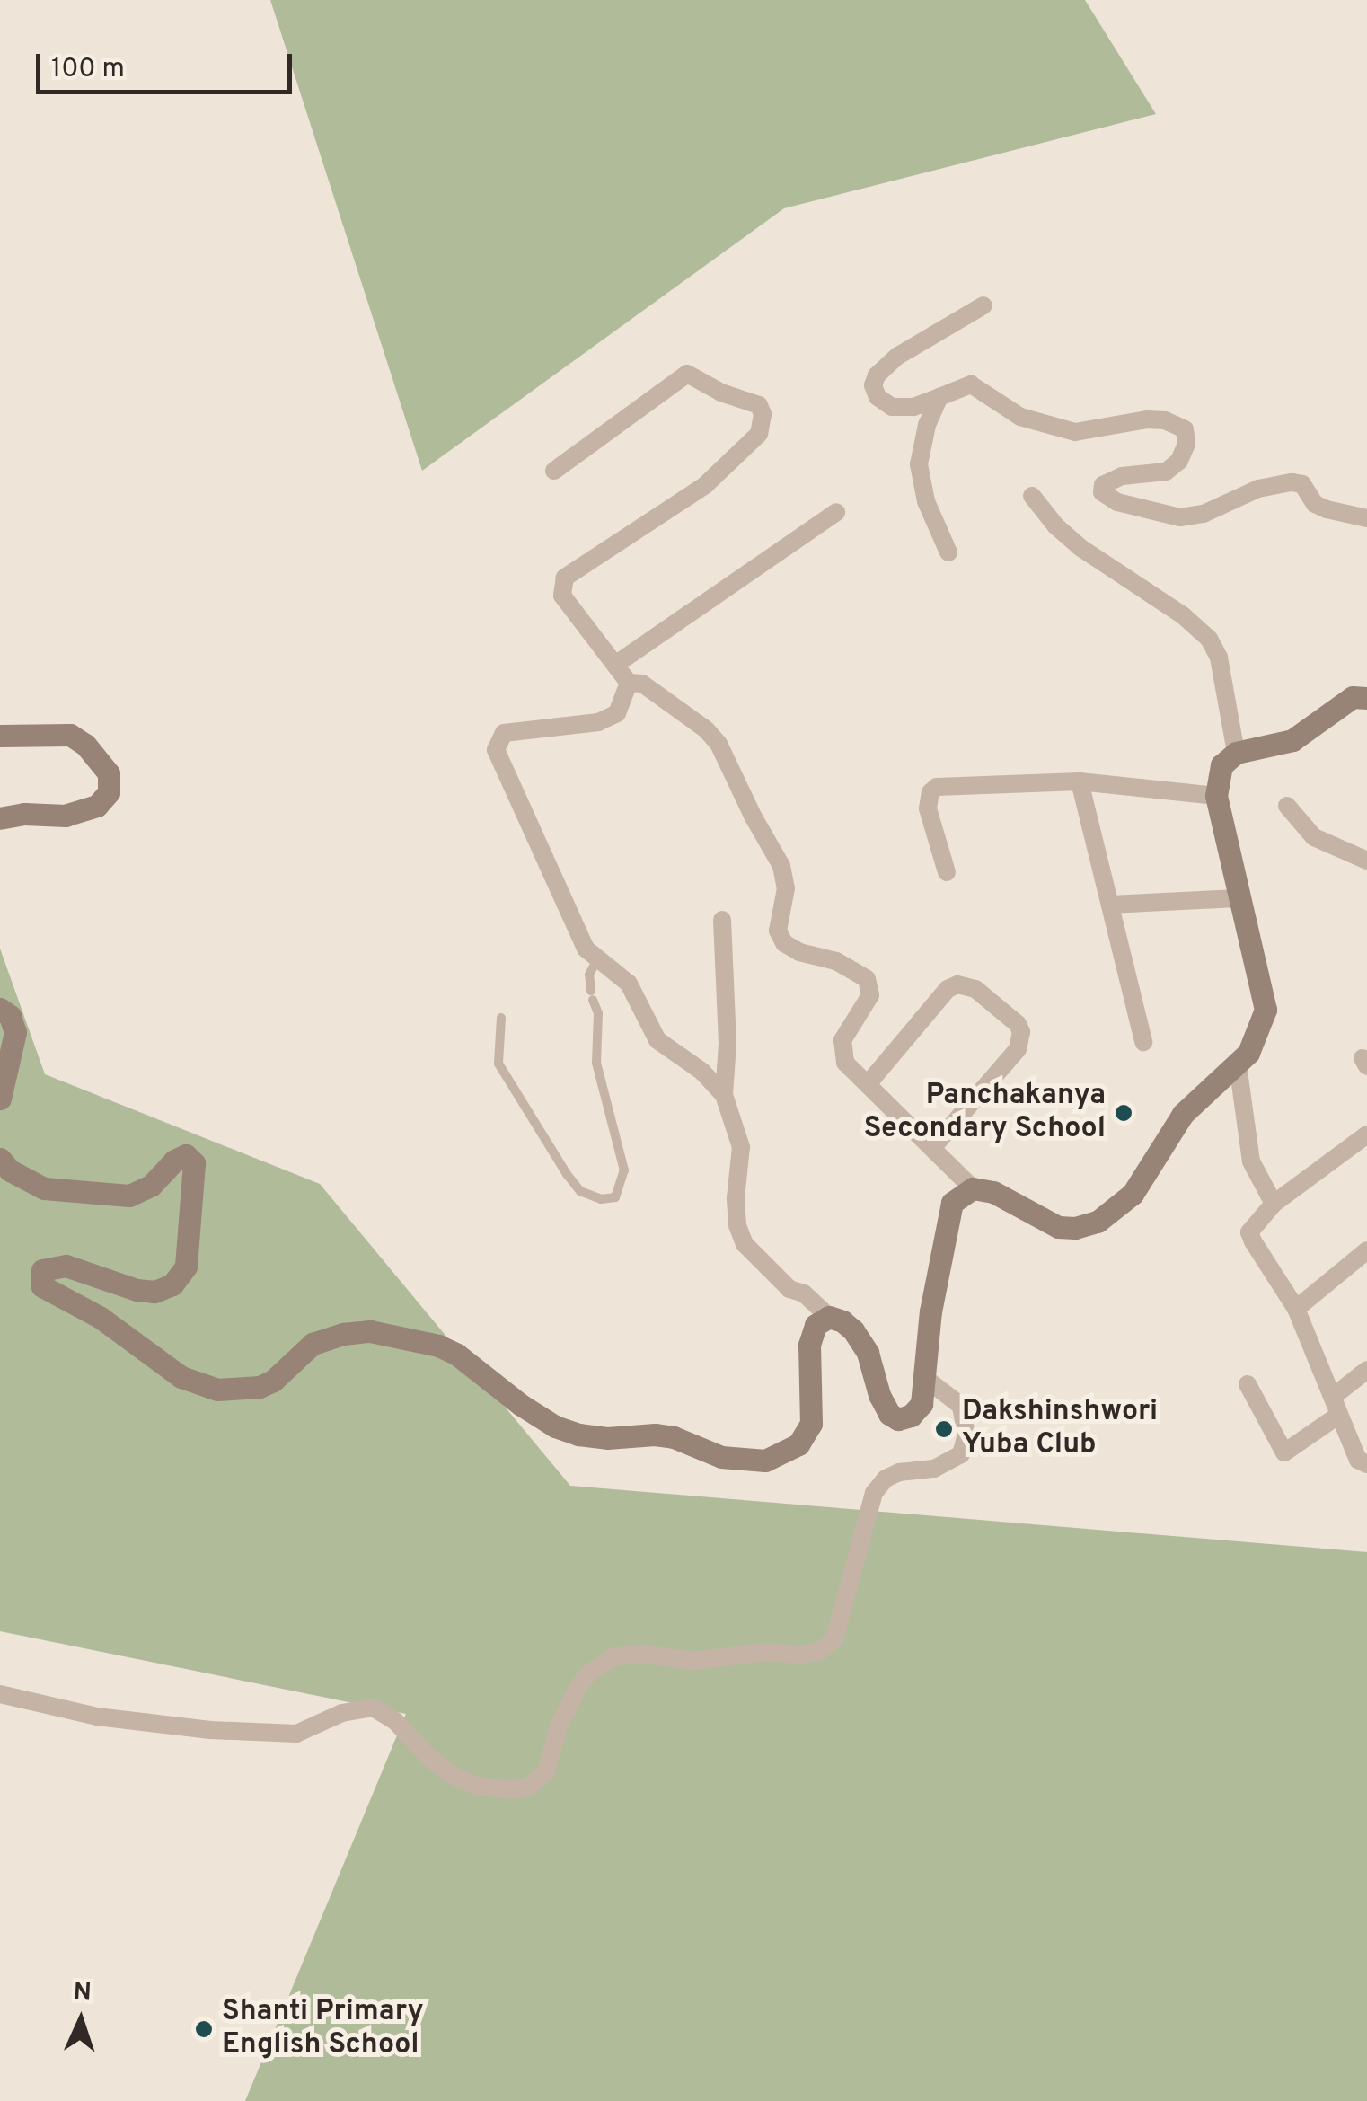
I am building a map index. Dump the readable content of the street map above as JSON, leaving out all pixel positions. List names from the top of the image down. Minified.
{"places":["Panchakanya Secondary School","Dakshinshwori Yuba Club","Shanti Primary English School"],"scale_bar":"100 m","north":"top"}
